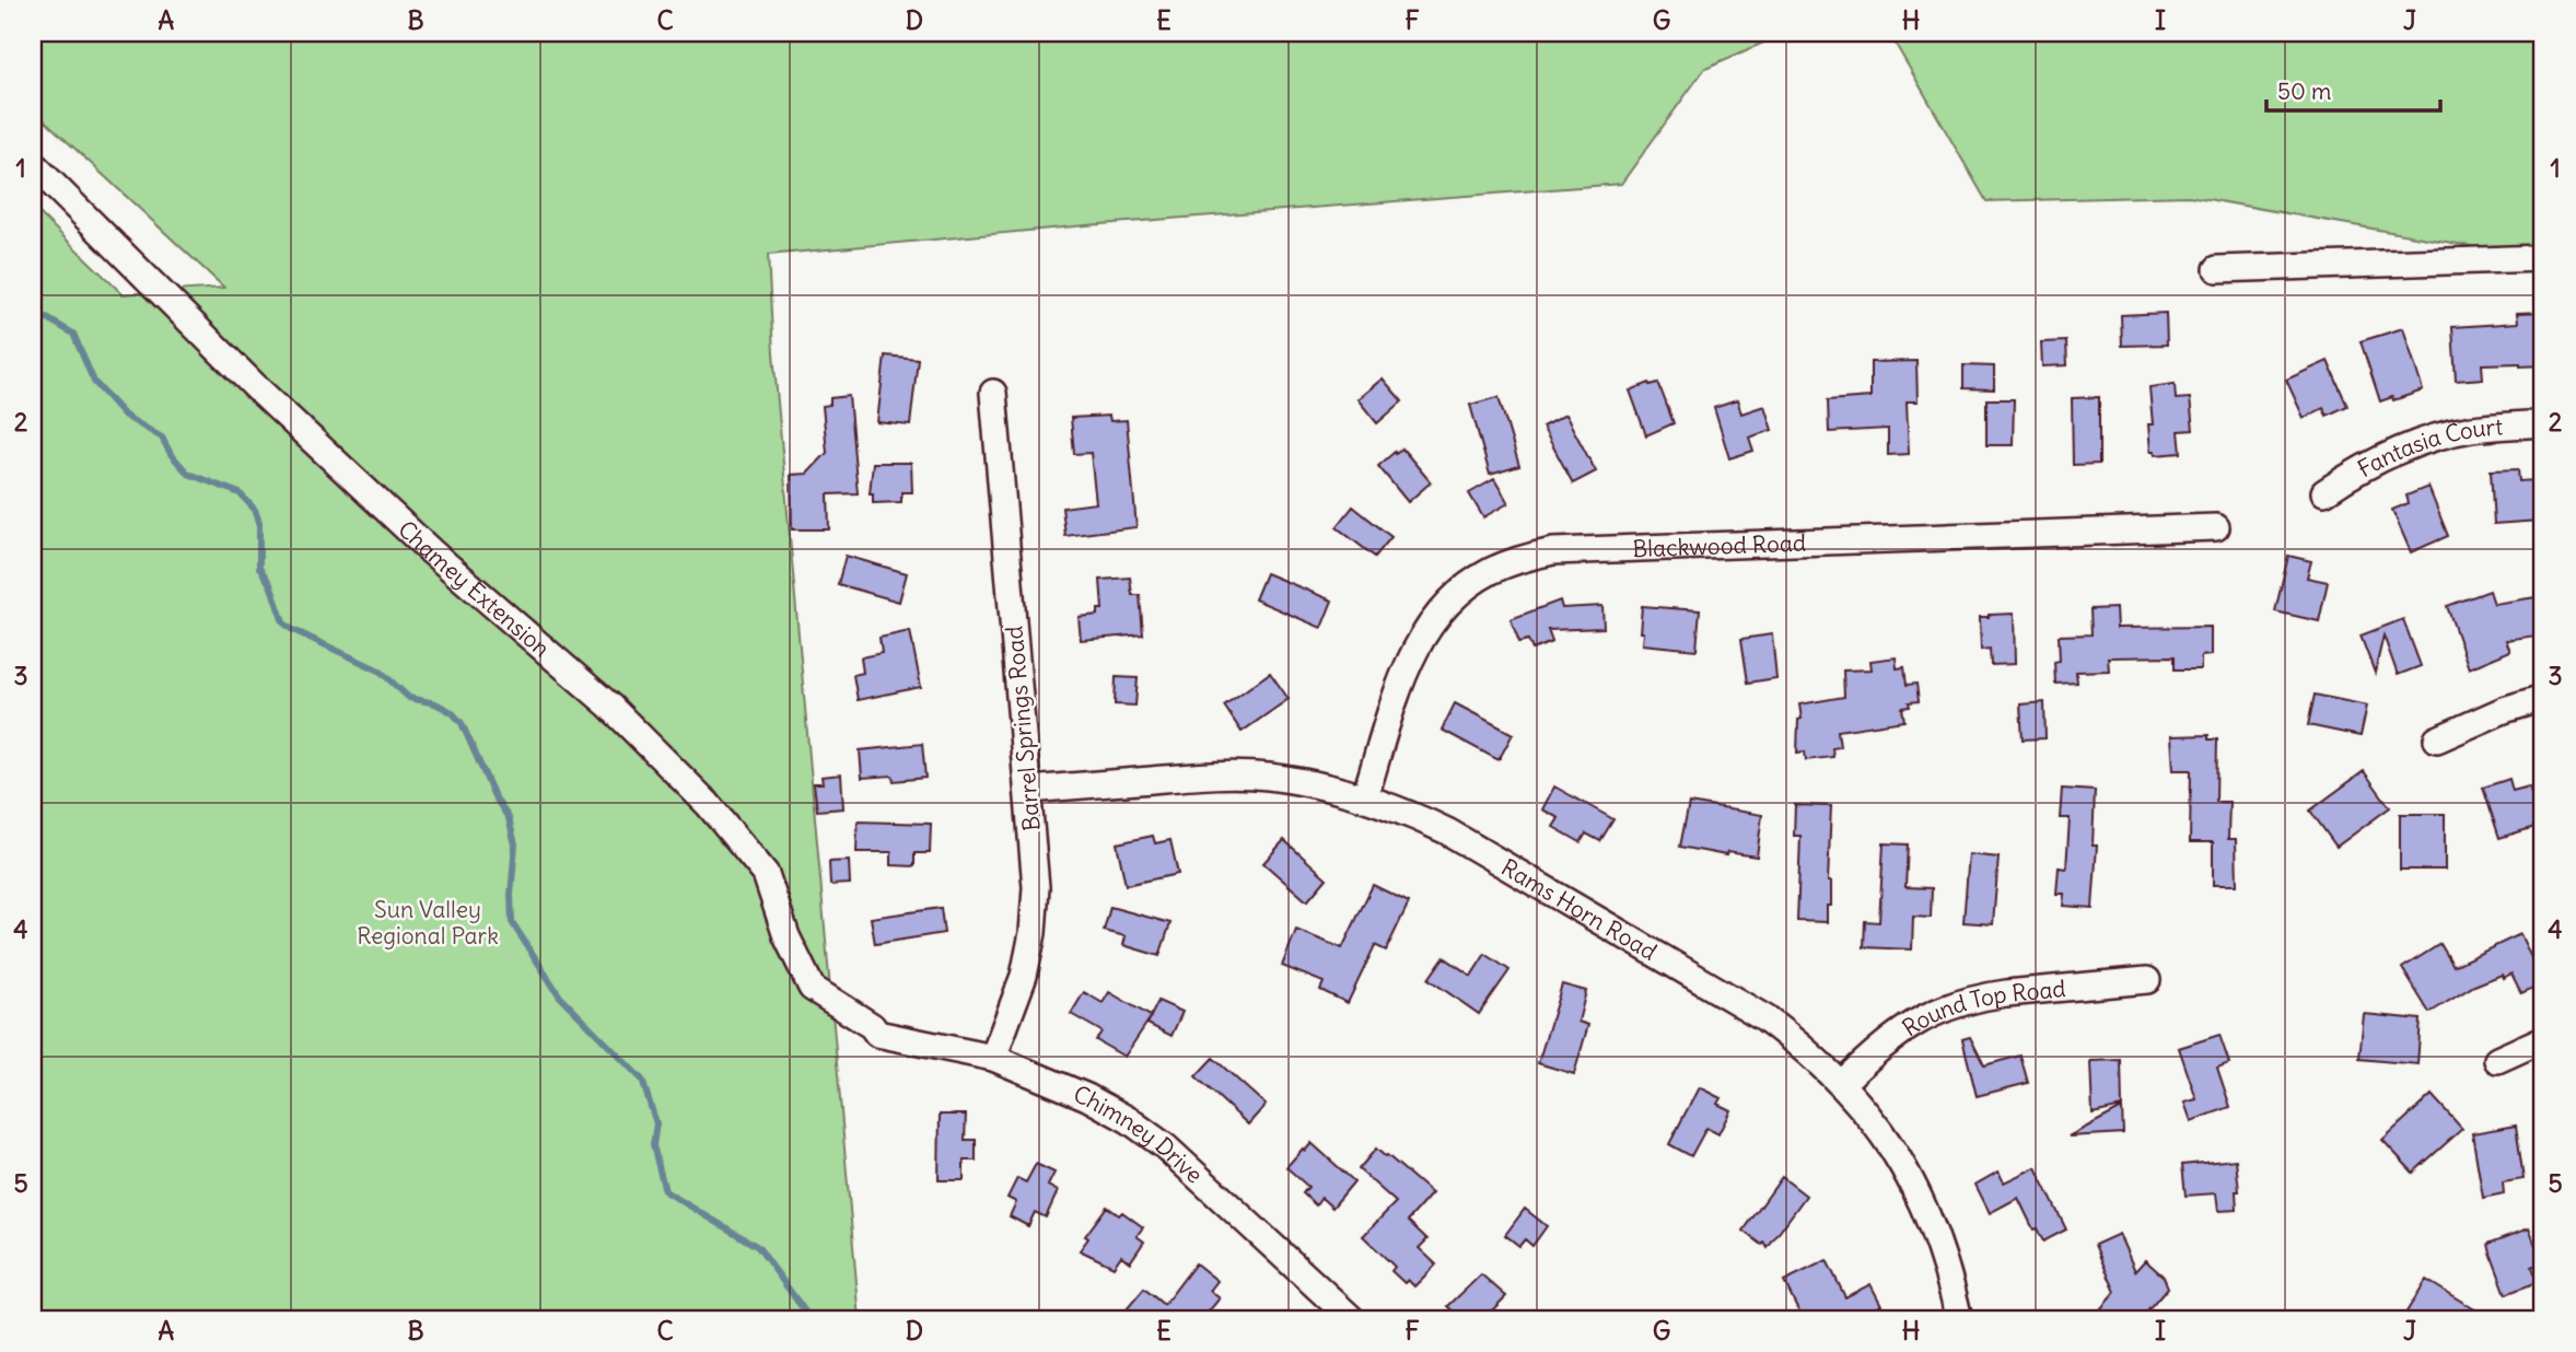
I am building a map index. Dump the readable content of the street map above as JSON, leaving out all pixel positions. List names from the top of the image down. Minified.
{"streets":{"street":["Fantasia Court","Blackwood Road","Chamey Extension","Barrel Springs Road","Rams Horn Road","Round Top Road","Chimney Drive"]},"crossings":[["Blackwood Road","Rams Horn Road"],["Chamey Extension","Chimney Drive"],["Barrel Springs Road","Rams Horn Road"],["Barrel Springs Road","Chimney Drive"],["Rams Horn Road","Round Top Road"]],"parks":["Sun Valley Regional Park"],"scale_bar":"50 m","grid":{"columns":["A","B","C","D","E","F","G","H","I","J"],"rows":["1","2","3","4","5"]}}
